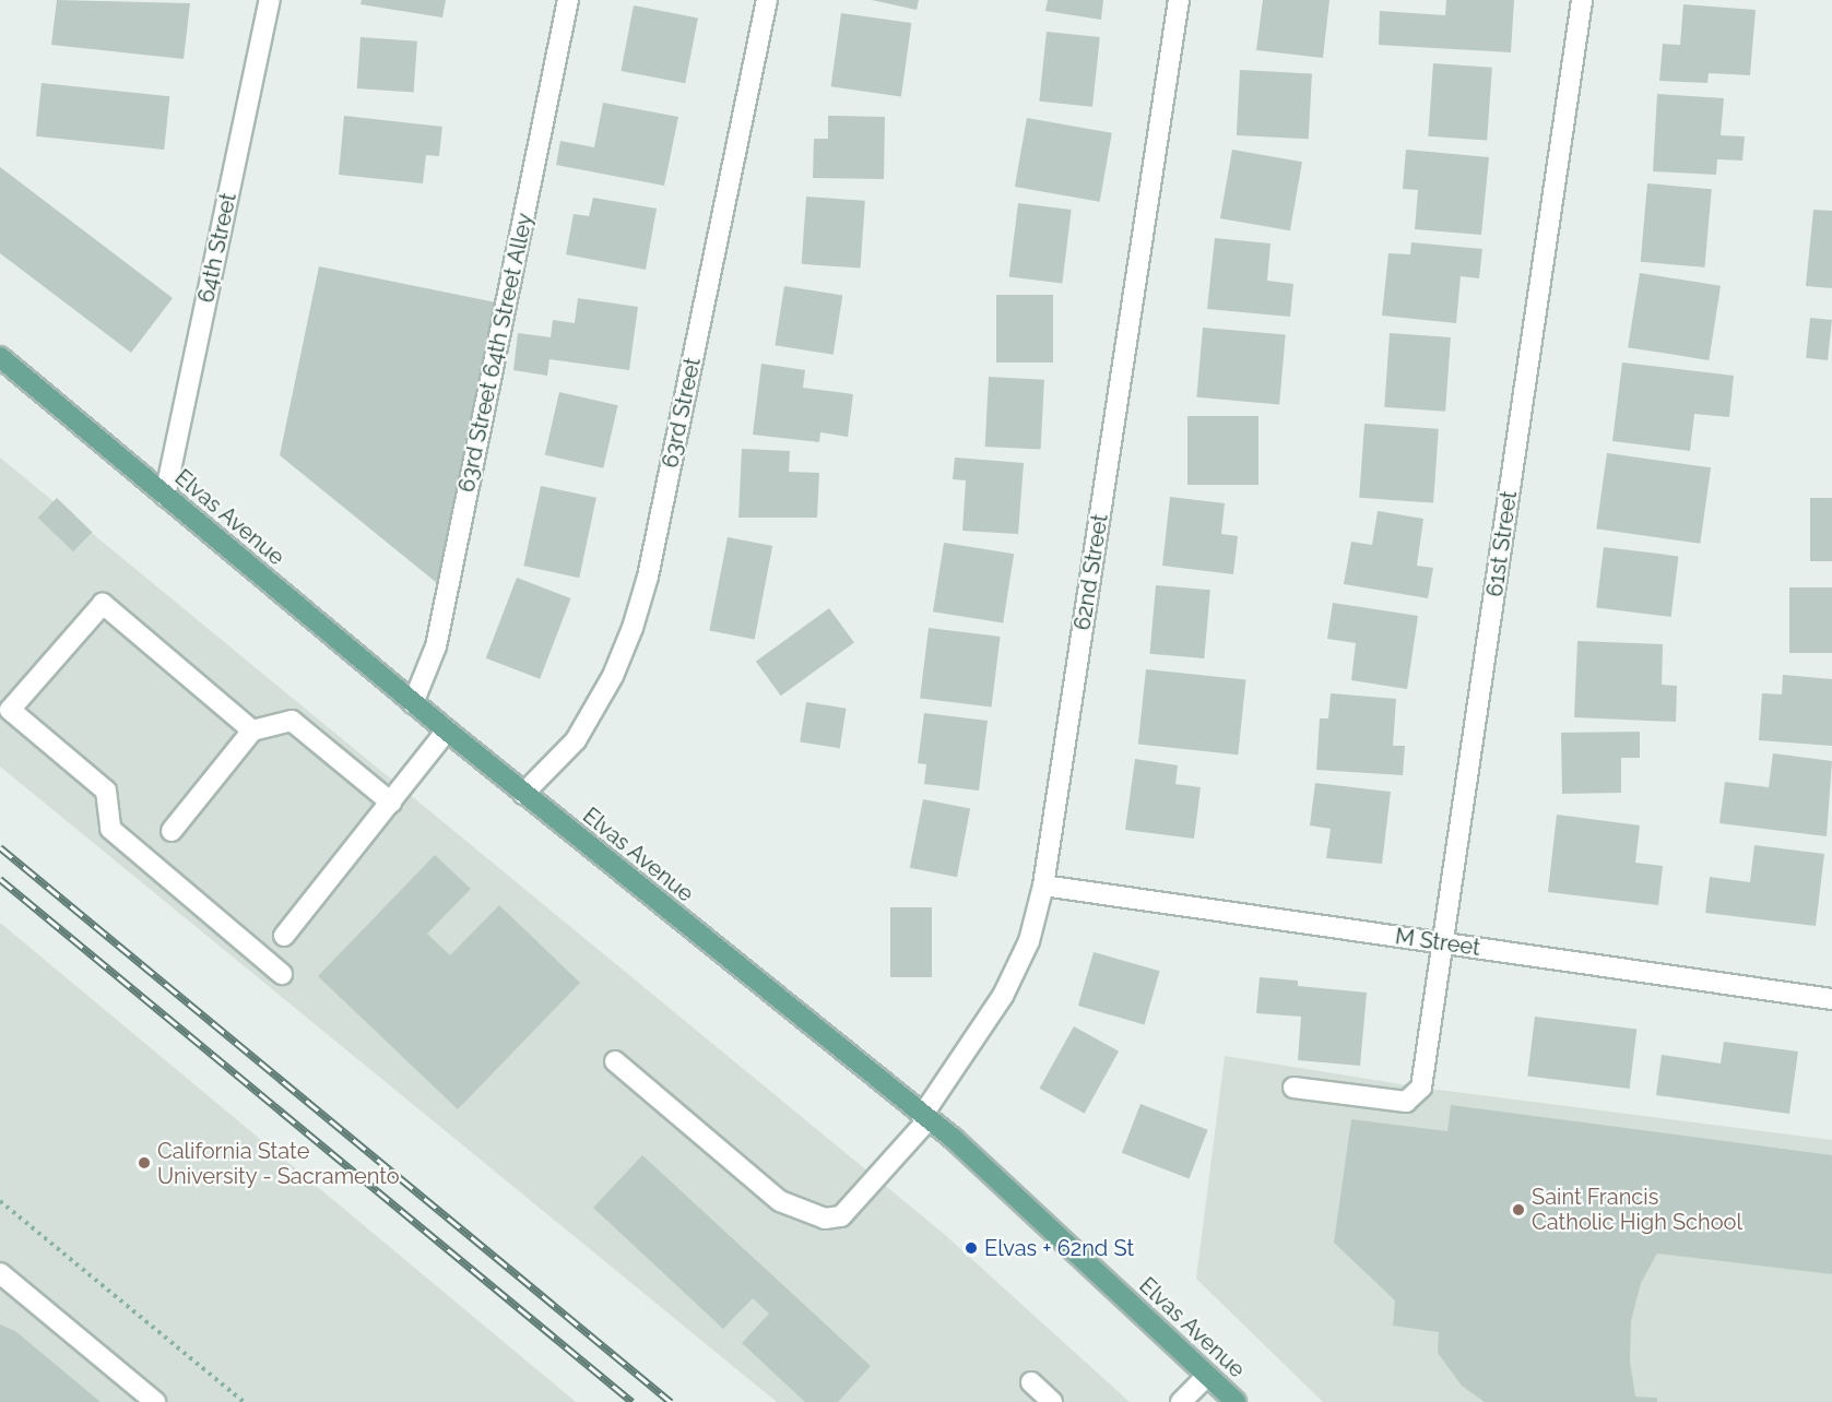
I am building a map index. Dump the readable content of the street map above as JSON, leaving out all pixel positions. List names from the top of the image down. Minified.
{"streets":{"main road":["Elvas Avenue"],"street":["64th Street","63rd Street 64th Street Alley","63rd Street","61st Street","62nd Street","M Street"]},"crossings":[["64th Street","Elvas Avenue"],["63rd Street 64th Street Alley","Elvas Avenue"],["63rd Street","Elvas Avenue"],["Elvas Avenue","62nd Street"],["61st Street","M Street"],["62nd Street","M Street"]],"places":["California State University - Sacramento","Saint Francis Catholic High School","Elvas + 62nd St"]}
